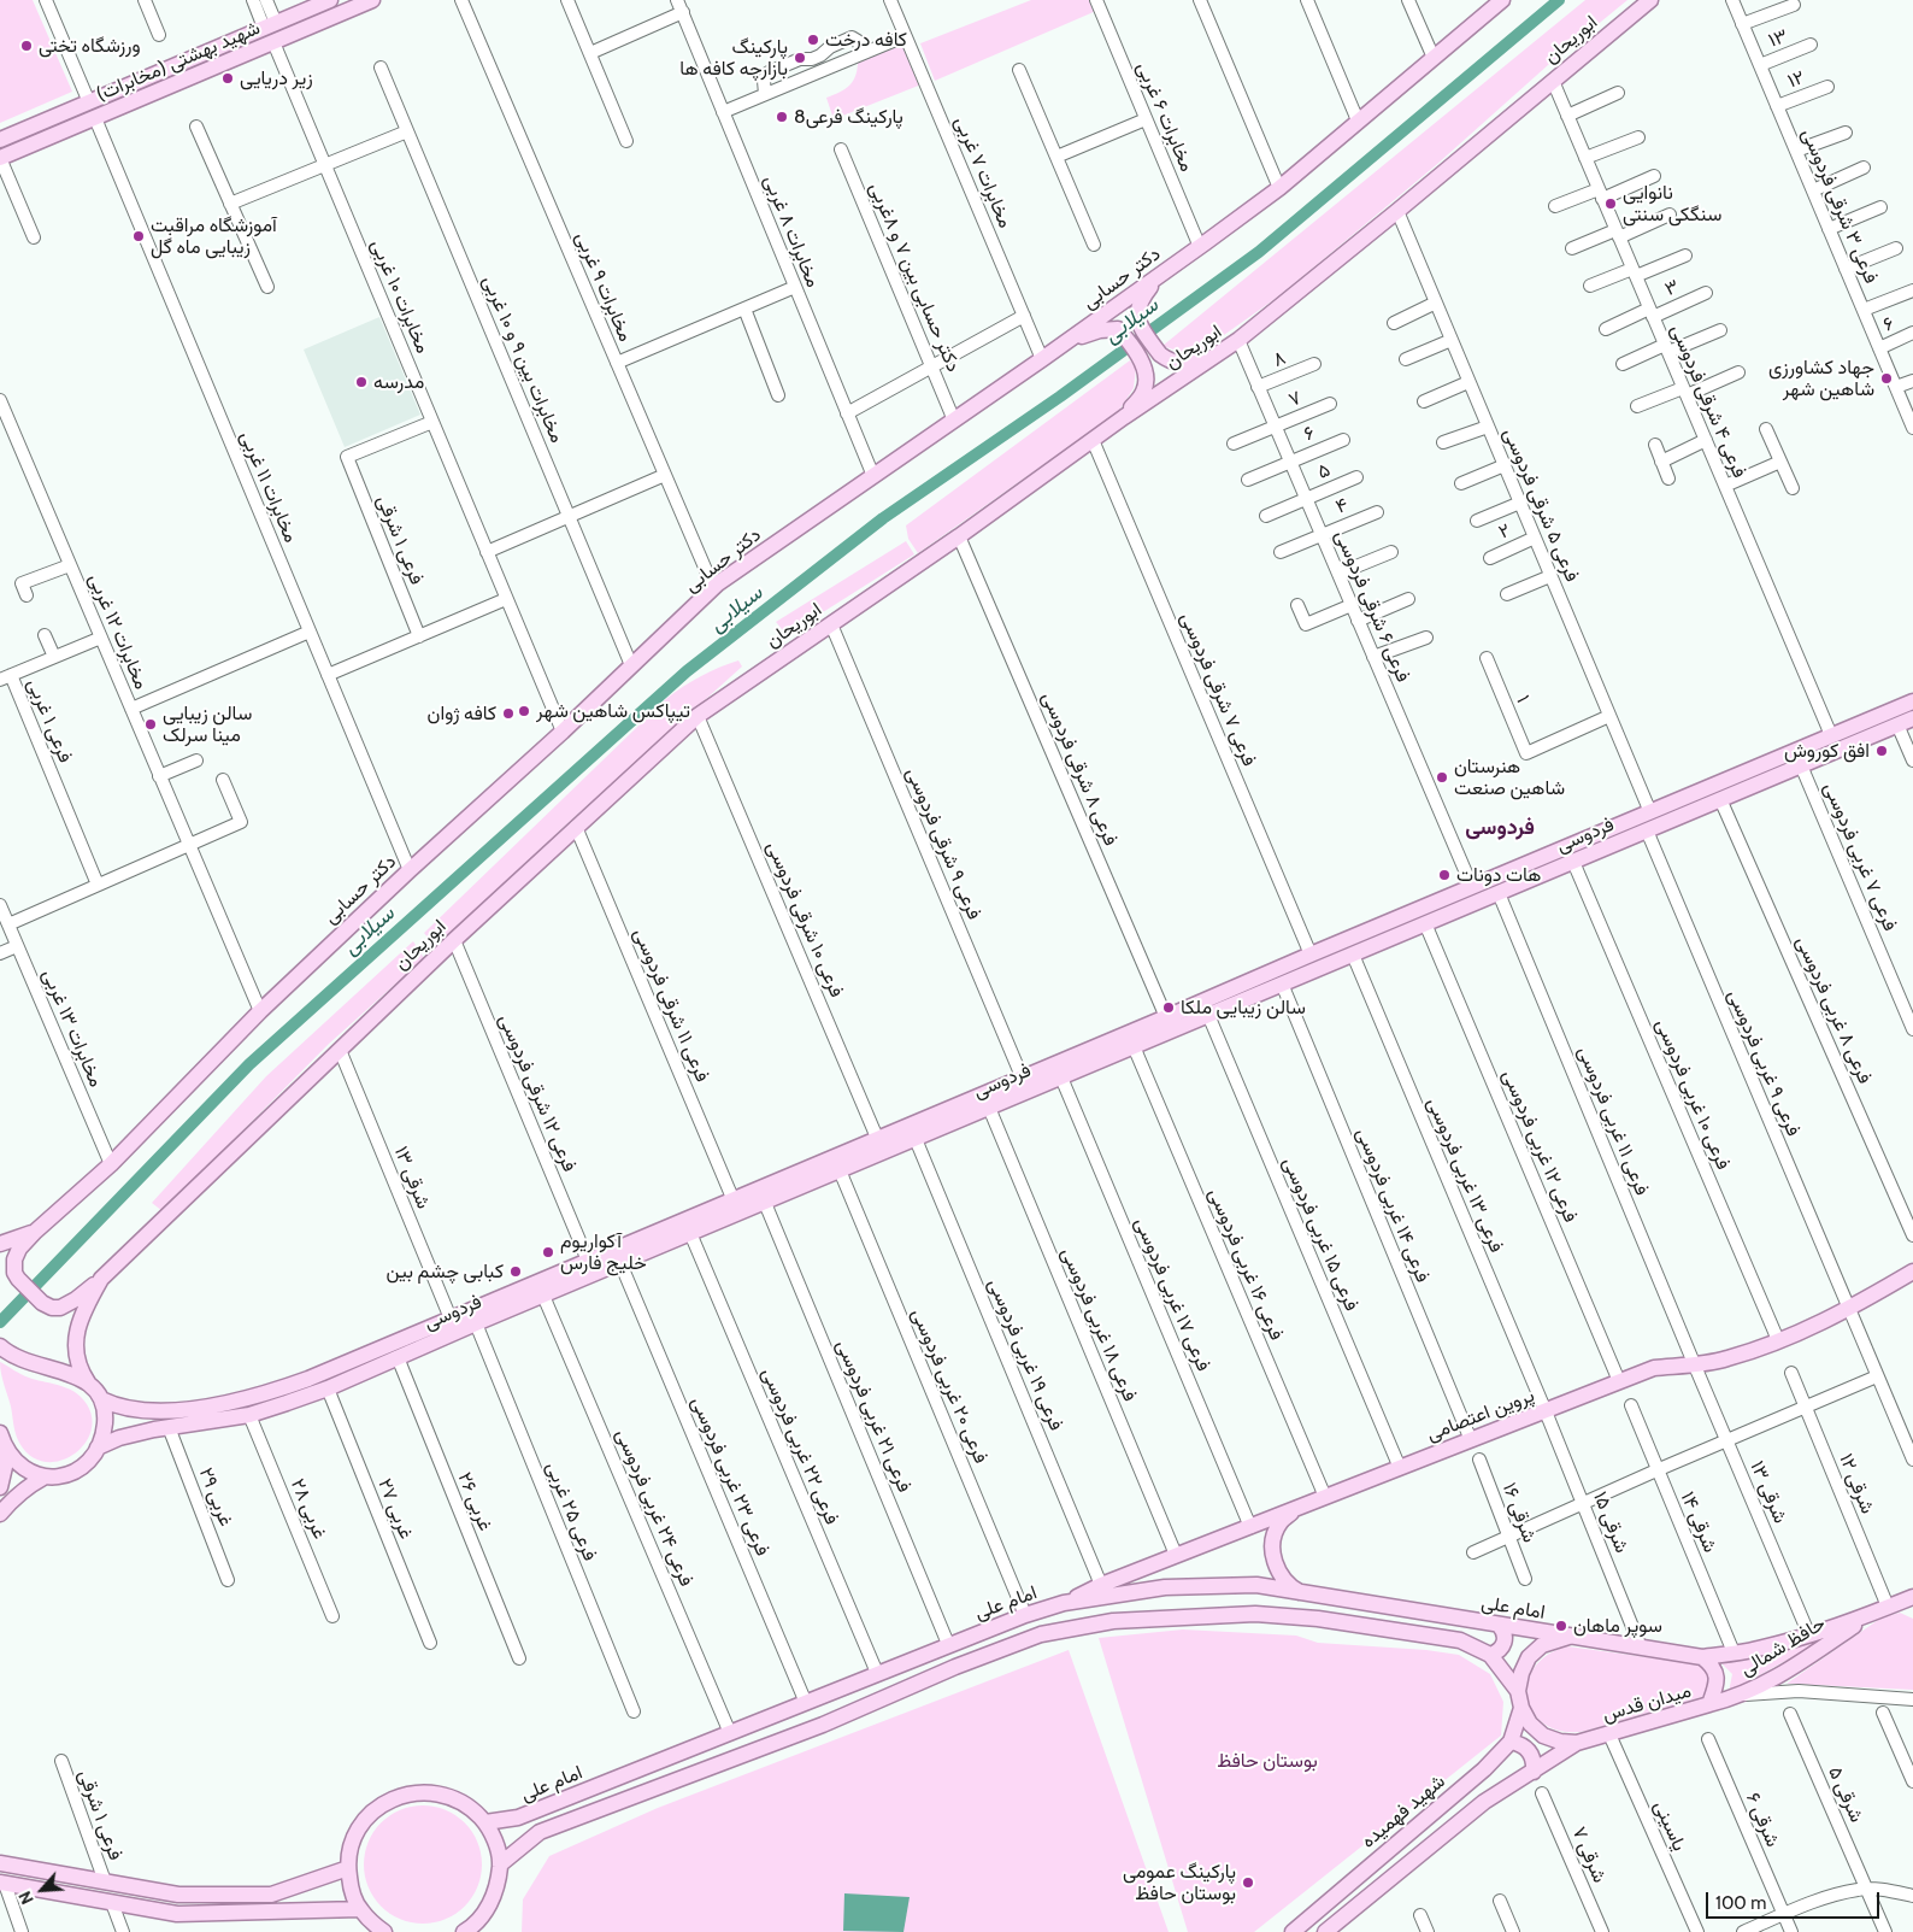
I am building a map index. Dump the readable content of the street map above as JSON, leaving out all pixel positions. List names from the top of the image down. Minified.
{"streets":{"main road":["ابوریحان","شهید بهشتی (مخابرات)","دکتر حسابی","فردوسی","پروین اعتصامی","امام علی","حافظ شمالی","میدان قدس","شهید فهمیده"],"street":["۱۳","۱۲","مخابرات ۶ غربی","مخابرات ۷ غربی","فرعی ۳ شرقی فردوسی","مخابرات ۸ غربی","دکتر حسابی بین ۷ و ۸غربی","مخابرات ۹ غربی","۳","مخابرات ۱۰ غربی","۶","مخابرات بین ۹ و ۱۰ غربی","۸","۷","فرعی ۴ شرقی فردوسی","۵","مخابرات ۱۱ غربی","فرعی ۵ شرقی فردوسی","۴","۲","فرعی ۱ شرقی","فرعی ۶ شرقی فردوسی","مخابرات ۱۲ غربی","فرعی ۷ شرقی فردوسی","۱","فرعی ۱ غربی","فرعی ۸ شرقی فردوسی","فرعی ۹ شرقی فردوسی","فرعی ۷ غربی فردوسی","فرعی ۱۰ شرقی فردوسی","فرعی ۱۱ شرقی فردوسی","فرعی ۸ غربی فردوسی","مخابرات ۱۳ غربی","فرعی ۹ غربی فردوسی","فرعی ۱۲ شرقی فردوسی","فرعی ۱۰ غربی فردوسی","فرعی ۱۱ غربی فردوسی","فرعی ۱۲ غربی فردوسی","فرعی ۱۳ غربی فردوسی","۱۳ شرقی","فرعی ۱۴ غربی فردوسی","فرعی ۱۵ غربی فردوسی","فرعی ۱۶ غربی فردوسی","فرعی ۱۷ غربی فردوسی","فرعی ۱۸ غربی فردوسی","فرعی ۱۹ غربی فردوسی","فرعی ۲۰ غربی فردوسی","فرعی ۲۱ غربی فردوسی","فرعی ۲۲ غربی فردوسی","فرعی ۲۳ غربی فردوسی","۱۲ شرقی","۲۹ غربی","۲۶ غربی","فرعی ۲۴ غربی فردوسی","۲۸ غربی","۲۷ غربی","فرعی ۲۵ غربی","۱۶ شرقی","۱۵ شرقی","۱۴ شرقی","۵ شرقی","۶ شرقی","یاسینی","۷ شرقی"]},"crossings":[["۱۳","فرعی ۳ شرقی فردوسی"],["ابوریحان","فرعی ۴ شرقی فردوسی"],["ابوریحان","فرعی ۵ شرقی فردوسی"],["ابوریحان","فرعی ۶ شرقی فردوسی"],["ابوریحان","فرعی ۷ شرقی فردوسی"],["ابوریحان","فرعی ۸ شرقی فردوسی"],["ابوریحان","فرعی ۹ شرقی فردوسی"],["ابوریحان","فرعی ۱۰ شرقی فردوسی"],["ابوریحان","فرعی ۱۱ شرقی فردوسی"],["ابوریحان","فرعی ۱۲ شرقی فردوسی"],["ابوریحان","۱۳ شرقی"],["شهید بهشتی (مخابرات)","مخابرات ۱۰ غربی"],["شهید بهشتی (مخابرات)","مخابرات ۱۱ غربی"],["۱۲","فرعی ۳ شرقی فردوسی"],["مخابرات ۶ غربی","دکتر حسابی"],["مخابرات ۷ غربی","دکتر حسابی"],["فرعی ۳ شرقی فردوسی","۶"],["مخابرات ۸ غربی","دکتر حسابی"],["دکتر حسابی بین ۷ و ۸غربی","دکتر حسابی"],["دکتر حسابی","مخابرات ۹ غربی"],["دکتر حسابی","مخابرات ۱۰ غربی"],["دکتر حسابی","مخابرات بین ۹ و ۱۰ غربی"],["دکتر حسابی","مخابرات ۱۱ غربی"],["دکتر حسابی","مخابرات ۱۲ غربی"],["دکتر حسابی","مخابرات ۱۳ غربی"],["۳","فرعی ۴ شرقی فردوسی"],["مخابرات ۱۰ غربی","فرعی ۱ شرقی"],["۶","فرعی ۶ شرقی فردوسی"],["۸","فرعی ۶ شرقی فردوسی"],["۷","فرعی ۶ شرقی فردوسی"],["فرعی ۴ شرقی فردوسی","فردوسی"],["۵","فرعی ۶ شرقی فردوسی"],["فرعی ۵ شرقی فردوسی","۲"],["فرعی ۵ شرقی فردوسی","۱"],["فرعی ۵ شرقی فردوسی","فردوسی"],["۴","فرعی ۶ شرقی فردوسی"],["فرعی ۶ شرقی فردوسی","فردوسی"],["فرعی ۷ شرقی فردوسی","فردوسی"],["فرعی ۸ شرقی فردوسی","فردوسی"],["فردوسی","فرعی ۹ شرقی فردوسی"],["فردوسی","فرعی ۷ غربی فردوسی"],["فردوسی","فرعی ۱۰ شرقی فردوسی"],["فردوسی","فرعی ۱۱ شرقی فردوسی"],["فردوسی","فرعی ۸ غربی فردوسی"],["فردوسی","فرعی ۹ غربی فردوسی"],["فردوسی","فرعی ۱۲ شرقی فردوسی"],["فردوسی","فرعی ۱۰ غربی فردوسی"],["فردوسی","فرعی ۱۱ غربی فردوسی"],["فردوسی","فرعی ۱۲ غربی فردوسی"],["فردوسی","فرعی ۱۳ غربی فردوسی"],["فردوسی","۱۳ شرقی"],["فردوسی","فرعی ۱۴ غربی فردوسی"],["فردوسی","فرعی ۱۵ غربی فردوسی"],["فردوسی","فرعی ۱۶ غربی فردوسی"],["فردوسی","فرعی ۱۷ غربی فردوسی"],["فردوسی","فرعی ۱۸ غربی فردوسی"],["فردوسی","فرعی ۱۹ غربی فردوسی"],["فردوسی","فرعی ۲۰ غربی فردوسی"],["فردوسی","فرعی ۲۱ غربی فردوسی"],["فردوسی","فرعی ۲۲ غربی فردوسی"],["فردوسی","فرعی ۲۳ غربی فردوسی"],["فردوسی","۲۹ غربی"],["فردوسی","۲۶ غربی"],["فردوسی","فرعی ۲۴ غربی فردوسی"],["فردوسی","۲۸ غربی"],["فردوسی","۲۷ غربی"],["فردوسی","فرعی ۲۵ غربی"],["فرعی ۹ غربی فردوسی","پروین اعتصامی"],["فرعی ۱۰ غربی فردوسی","پروین اعتصامی"],["فرعی ۱۱ غربی فردوسی","۱۳ شرقی"],["فرعی ۱۱ غربی فردوسی","پروین اعتصامی"],["فرعی ۱۲ غربی فردوسی","پروین اعتصامی"],["فرعی ۱۳ غربی فردوسی","پروین اعتصامی"],["فرعی ۱۳ غربی فردوسی","۱۵ شرقی"],["۱۳ شرقی","پروین اعتصامی"],["۱۳ شرقی","حافظ شمالی"],["فرعی ۱۴ غربی فردوسی","پروین اعتصامی"],["فرعی ۱۵ غربی فردوسی","پروین اعتصامی"],["فرعی ۱۶ غربی فردوسی","پروین اعتصامی"],["فرعی ۱۷ غربی فردوسی","پروین اعتصامی"],["فرعی ۱۸ غربی فردوسی","پروین اعتصامی"],["فرعی ۱۹ غربی فردوسی","پروین اعتصامی"],["فرعی ۲۰ غربی فردوسی","امام علی"],["پروین اعتصامی","۱۵ شرقی"],["پروین اعتصامی","امام علی"],["فرعی ۲۱ غربی فردوسی","امام علی"],["فرعی ۲۲ غربی فردوسی","امام علی"],["فرعی ۲۳ غربی فردوسی","امام علی"],["۱۲ شرقی","حافظ شمالی"],["فرعی ۲۴ غربی فردوسی","امام علی"],["۱۵ شرقی","میدان قدس"],["۱۴ شرقی","حافظ شمالی"],["امام علی","میدان قدس"],["حافظ شمالی","میدان قدس"],["میدان قدس","شهید فهمیده"],["میدان قدس","یاسینی"]],"districts":["فردوسی"],"water":["سیلابی"],"parks":["بوستان حافظ"],"places":["کافه درخت","ورزشگاه تختی","پارکینگ بازارچه کافه ها","زیر دریایی","پارکینگ فرعی8","نانوایی سنگکی سنتی","آموزشگاه مراقبت زیبایی ماه گل","جهاد کشاورزی شاهین شهر","مدرسه","تیپاکس شاهین شهر","کافه ژوان","سالن زیبایی مینا سرلک","افق کوروش","هنرستان شاهین صنعت","هات دونات","سالن زیبایی ملکا","آکواریوم خلیج فارس","کبابی چشم بین","سوپر ماهان","پارکینگ عمومی بوستان حافظ"],"scale_bar":"100 m","north":"bottom left"}
